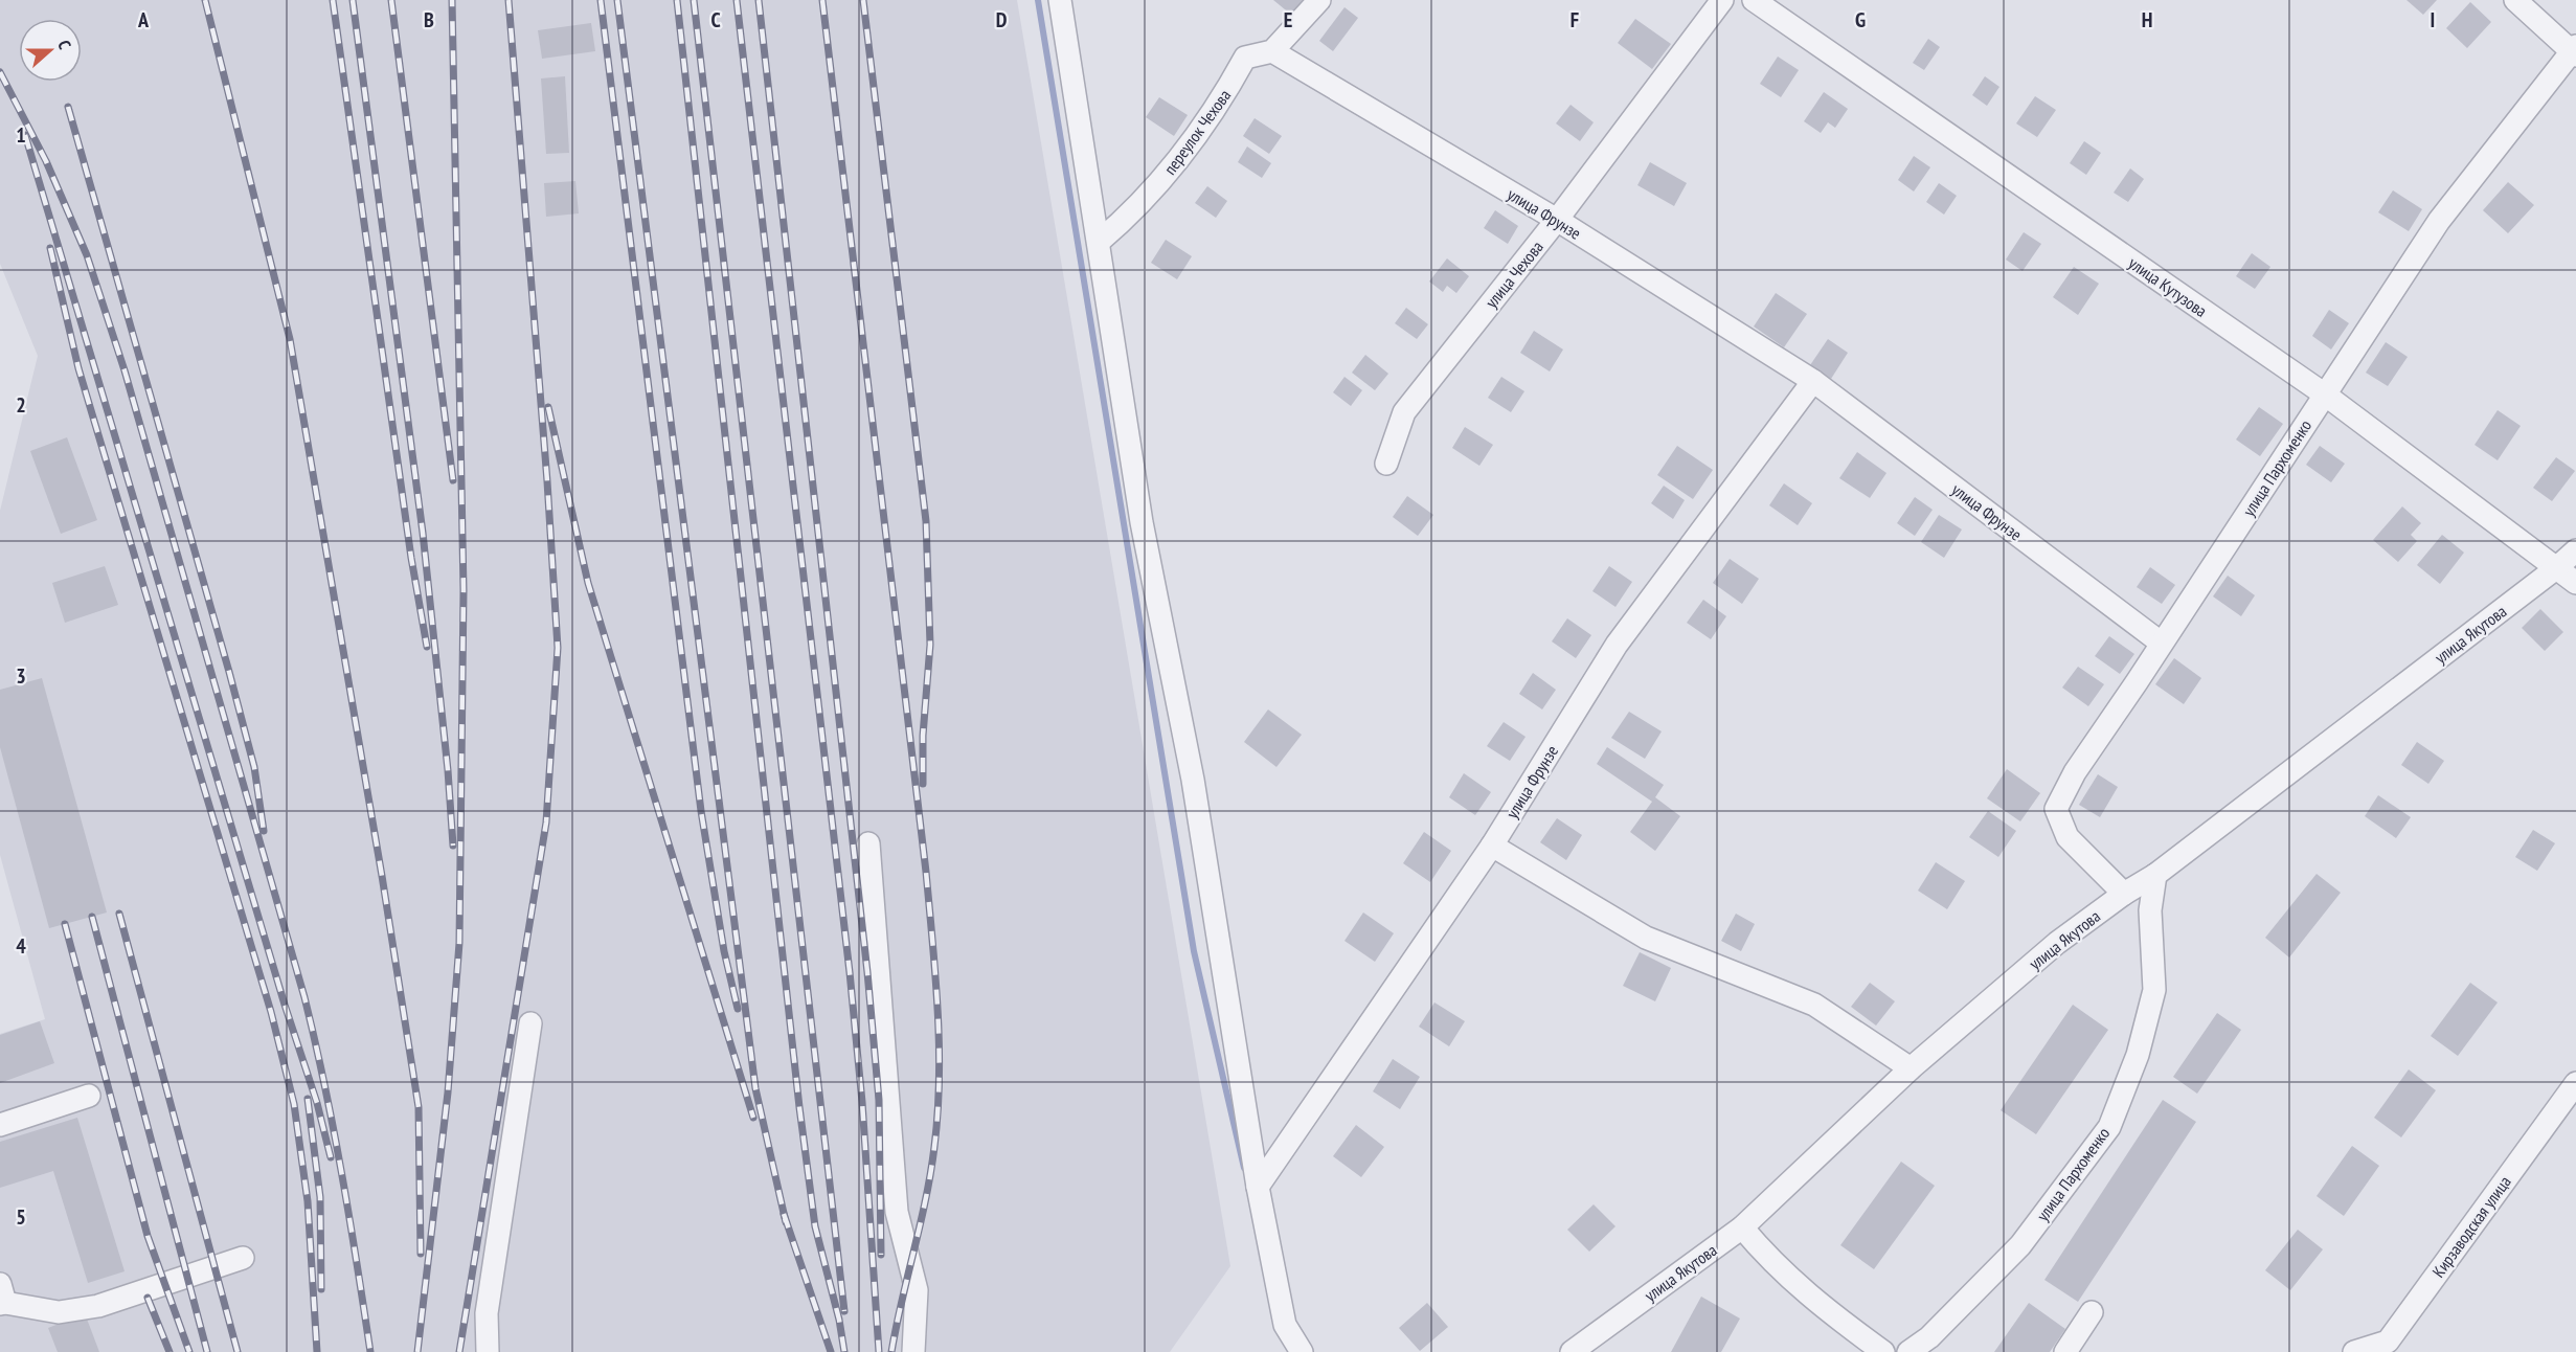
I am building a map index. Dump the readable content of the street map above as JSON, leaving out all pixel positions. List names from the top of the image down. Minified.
{"streets":{"street":["переулок Чехова","улица Фрунзе","улица Чехова","улица Кутузова","улица Пархоменко","улица Якутова","Кирзаводская улица"]},"crossings":[["переулок Чехова","улица Фрунзе"],["улица Фрунзе","улица Чехова"],["улица Фрунзе","улица Пархоменко"],["улица Кутузова","улица Пархоменко"],["улица Кутузова","улица Якутова"],["улица Пархоменко","улица Якутова"]],"north":"right","grid":{"columns":["A","B","C","D","E","F","G","H","I"],"rows":["1","2","3","4","5"]}}
